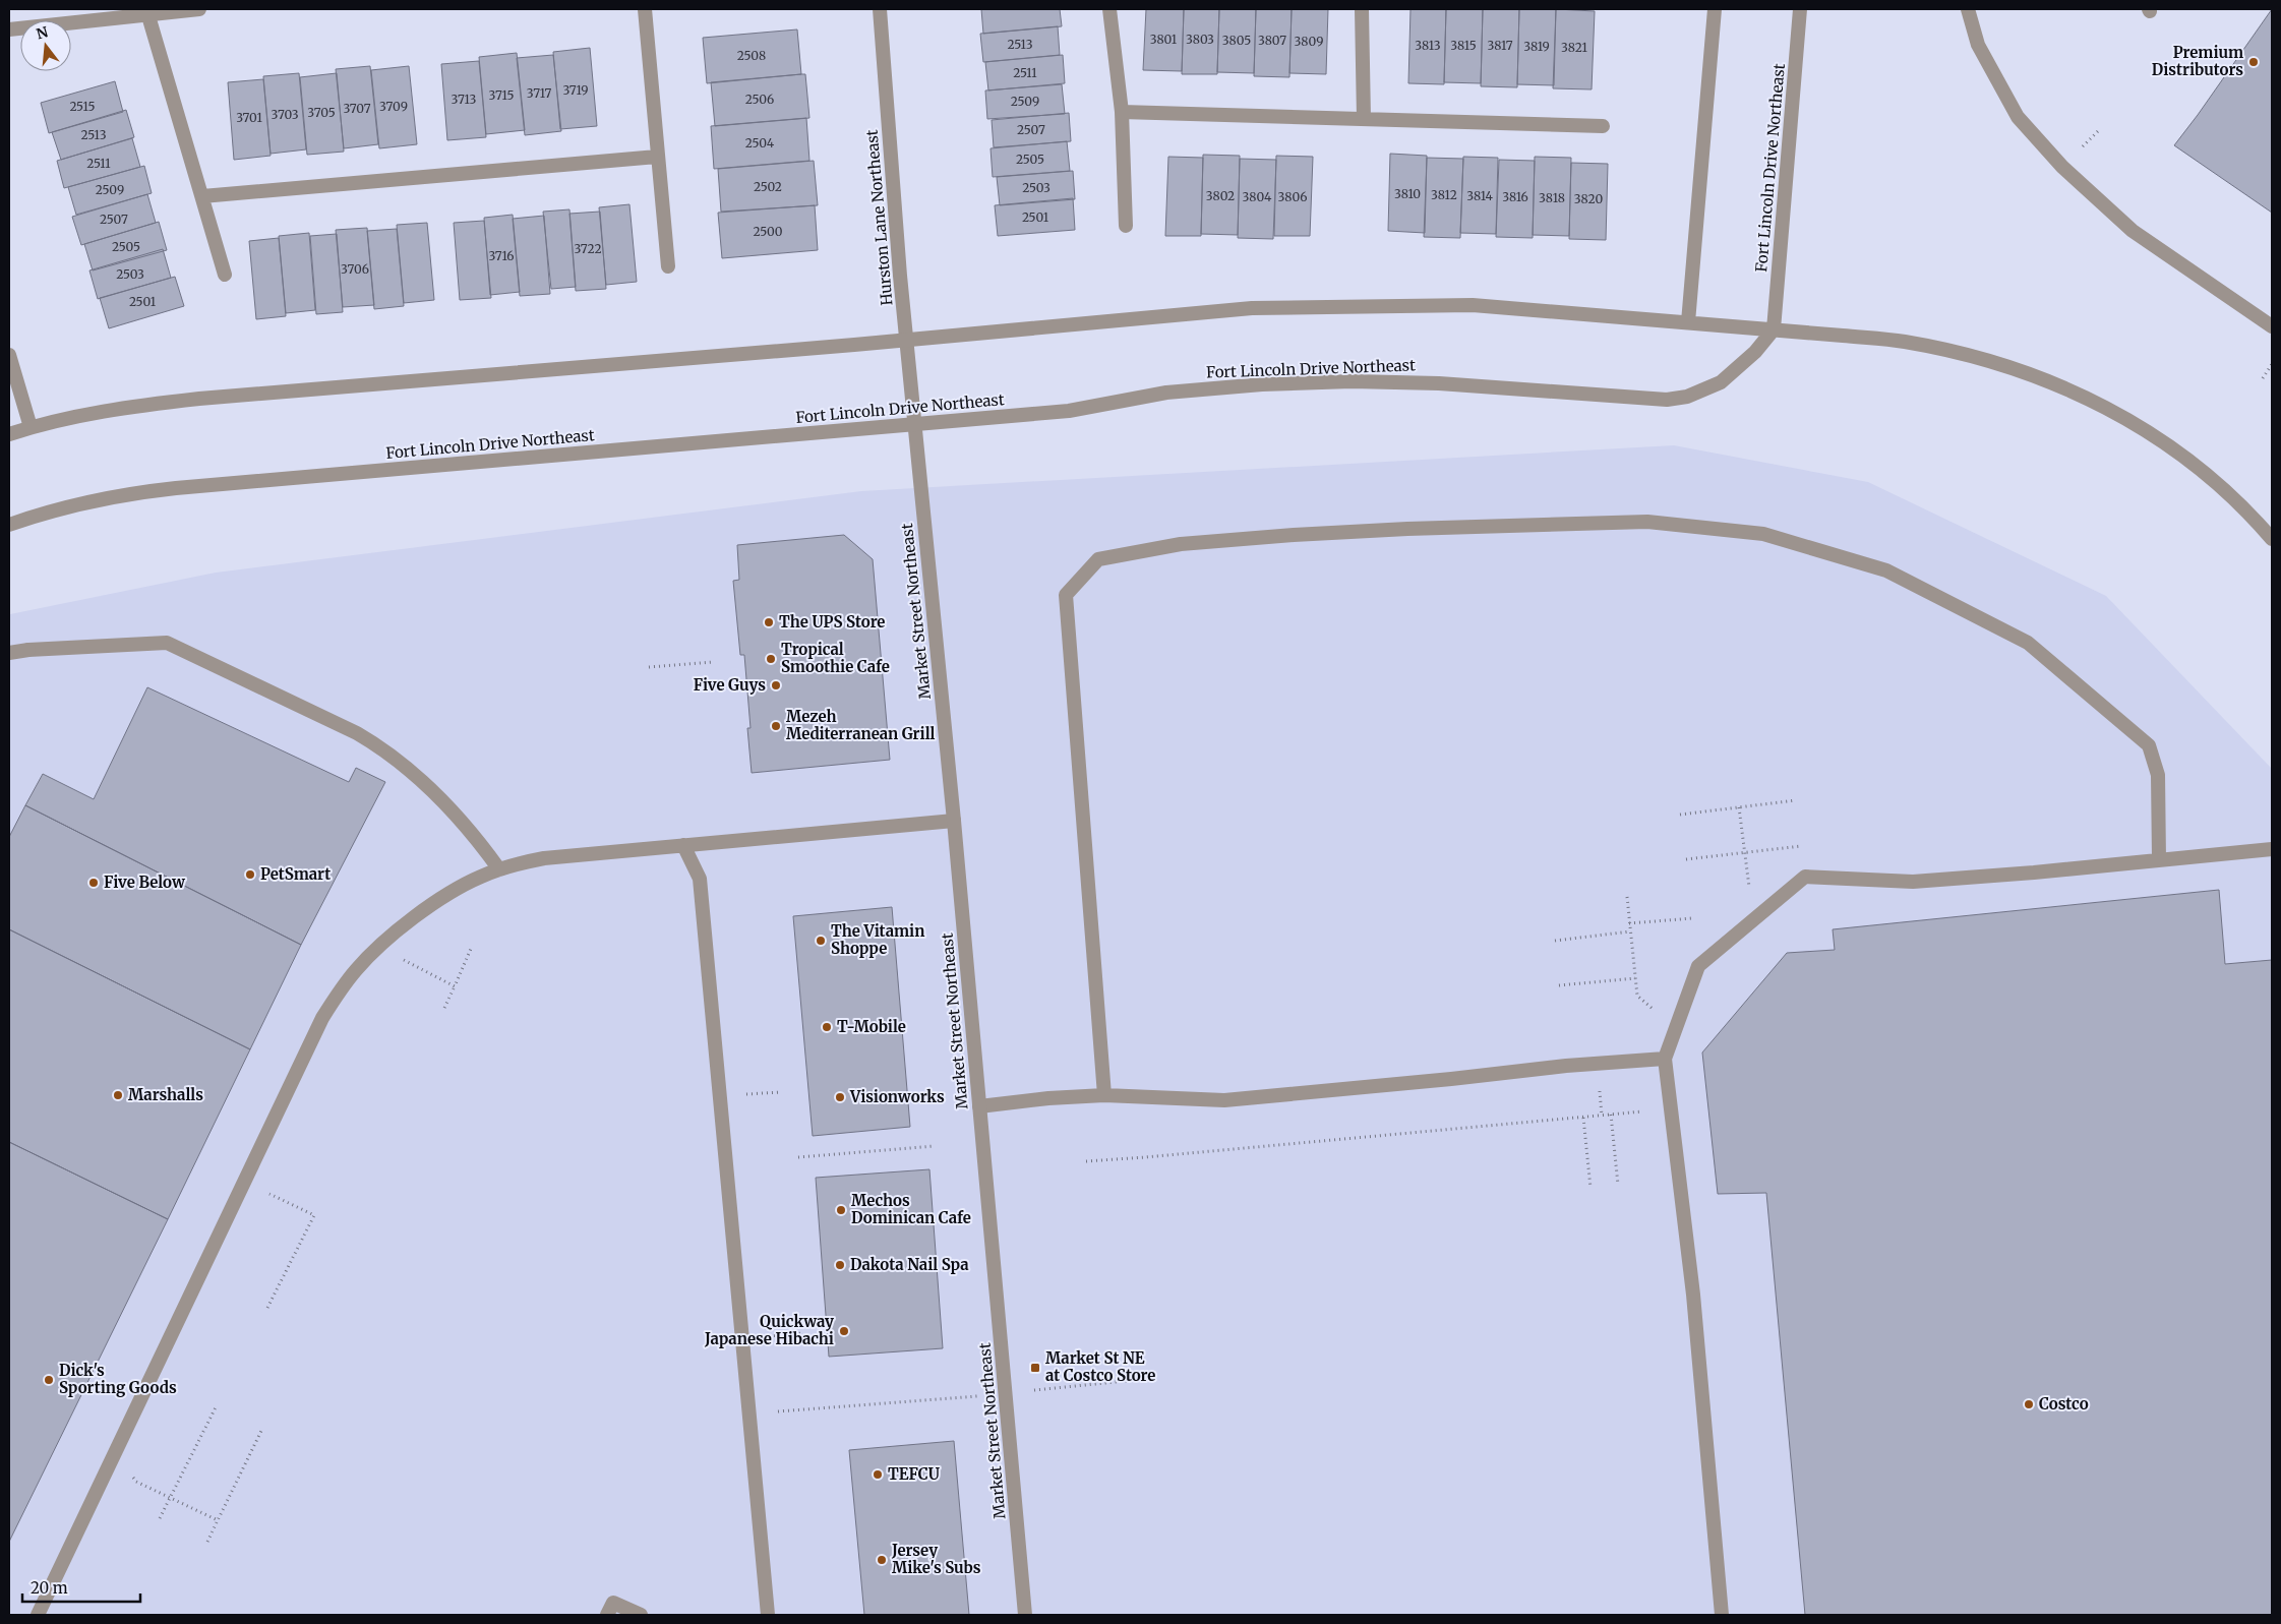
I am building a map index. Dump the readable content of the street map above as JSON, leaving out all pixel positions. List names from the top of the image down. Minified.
{"streets":{"street":["Fort Lincoln Drive Northeast","Hurston Lane Northeast","Market Street Northeast"]},"crossings":[["Fort Lincoln Drive Northeast","Hurston Lane Northeast"],["Fort Lincoln Drive Northeast","Market Street Northeast"],["Hurston Lane Northeast","Market Street Northeast"]],"places":{"other":["Premium Distributors","The UPS Store","Tropical Smoothie Cafe","Five Guys","Mezeh Mediterranean Grill","PetSmart","Five Below","The Vitamin Shoppe","T-Mobile","Marshalls","Visionworks","Mechos Dominican Cafe","Dakota Nail Spa","Quickway Japanese Hibachi","Dick's Sporting Goods","Costco","TEFCU","Jersey Mike's Subs"],"transit":["Market St NE at Costco Store"]},"house_numbers":["3801","3803","3805","3807","3809","2513","3813","3815","3817","3819","3821","2508","2511","3719","3717","3715","3713","2506","2509","2515","3709","3707","3705","3703","3701","2507","2513","2504","2505","2511","2502","2503","2509","3810","3812","3802","3814","3804","3806","3816","3818","3820","2501","2507","2500","2505","3722","3716","3706","2503","2501"],"scale_bar":"20 m","north":"top"}
